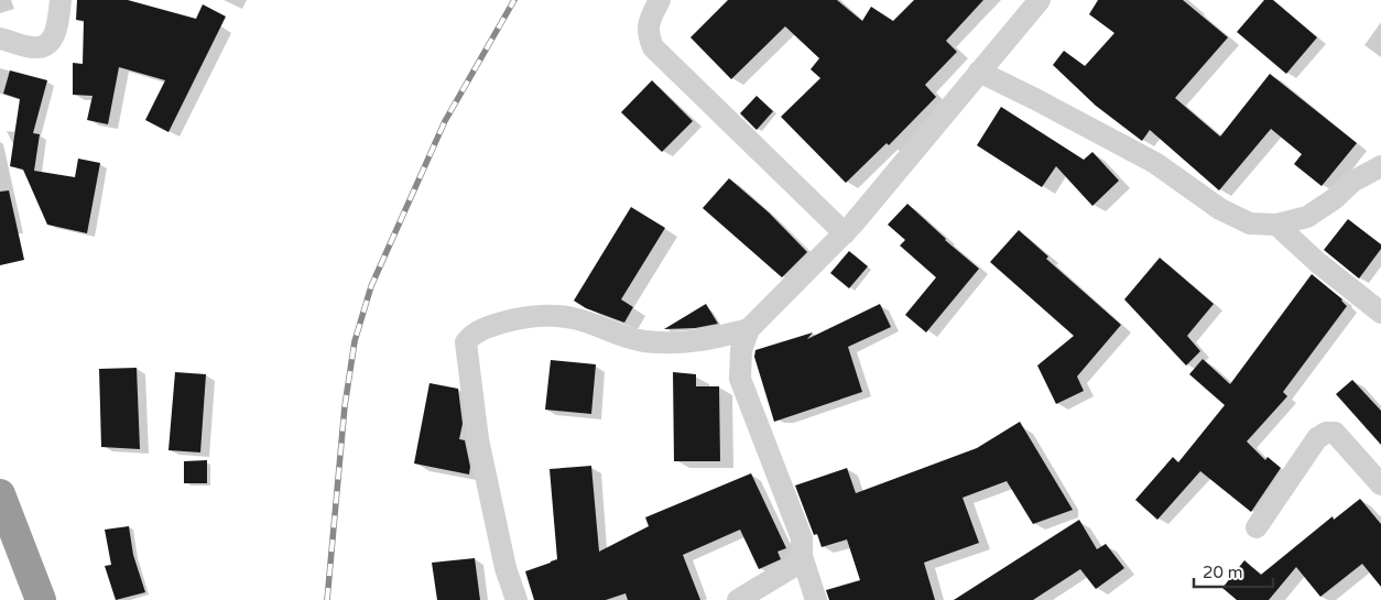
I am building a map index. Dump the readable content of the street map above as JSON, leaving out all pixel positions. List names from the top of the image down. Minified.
{"scale_bar":"20 m"}
